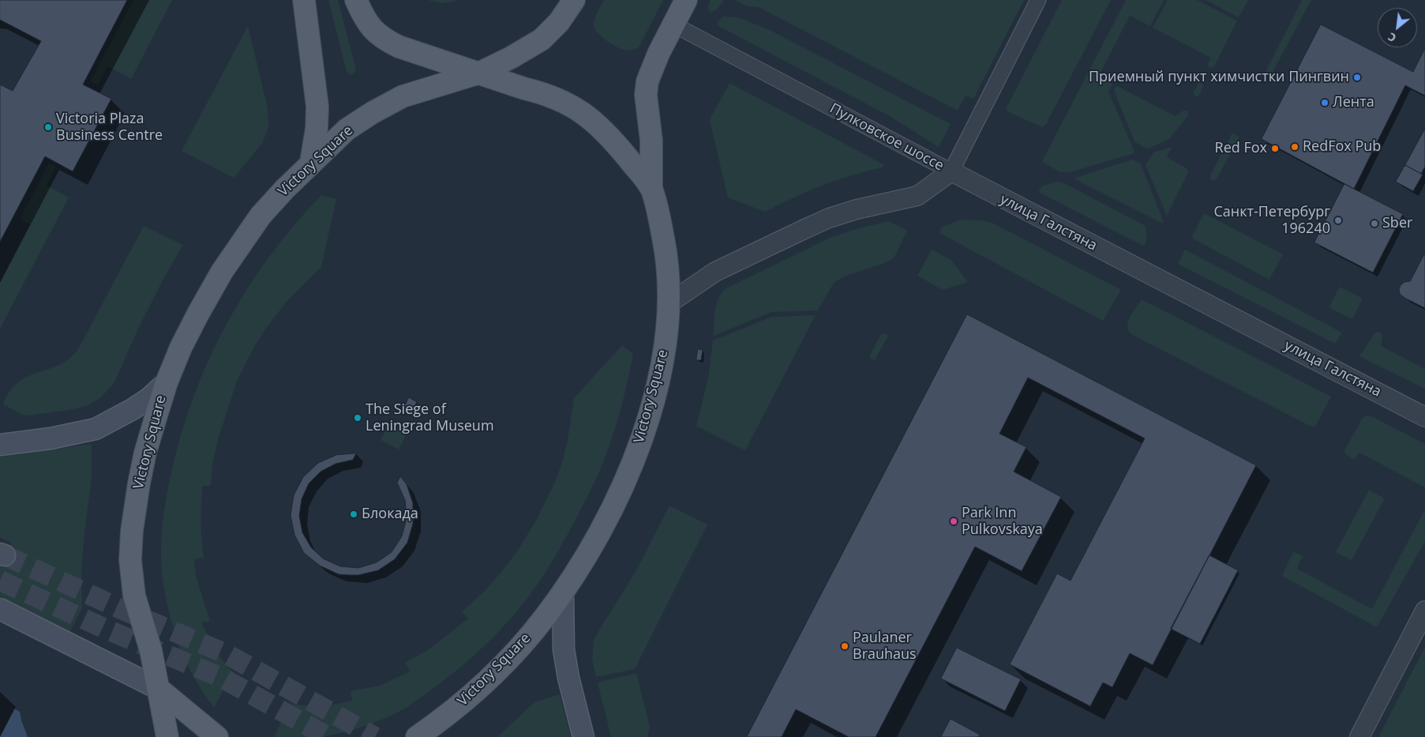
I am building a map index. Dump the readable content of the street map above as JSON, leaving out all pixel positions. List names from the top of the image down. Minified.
{"streets":{"main road":["Victory Square"],"street":["Пулковское шоссе","улица Галстяна"]},"crossings":[["Пулковское шоссе","улица Галстяна"]],"places":["Приемный пункт химчистки Пингвин","Лента","Victoria Plaza Business Centre","RedFox Pub","Red Fox","Санкт-Петербург 196240","Sber","The Siege of Leningrad Museum","Блокада","Park Inn Pulkovskaya","Paulaner Brauhaus"],"north":"bottom left"}
